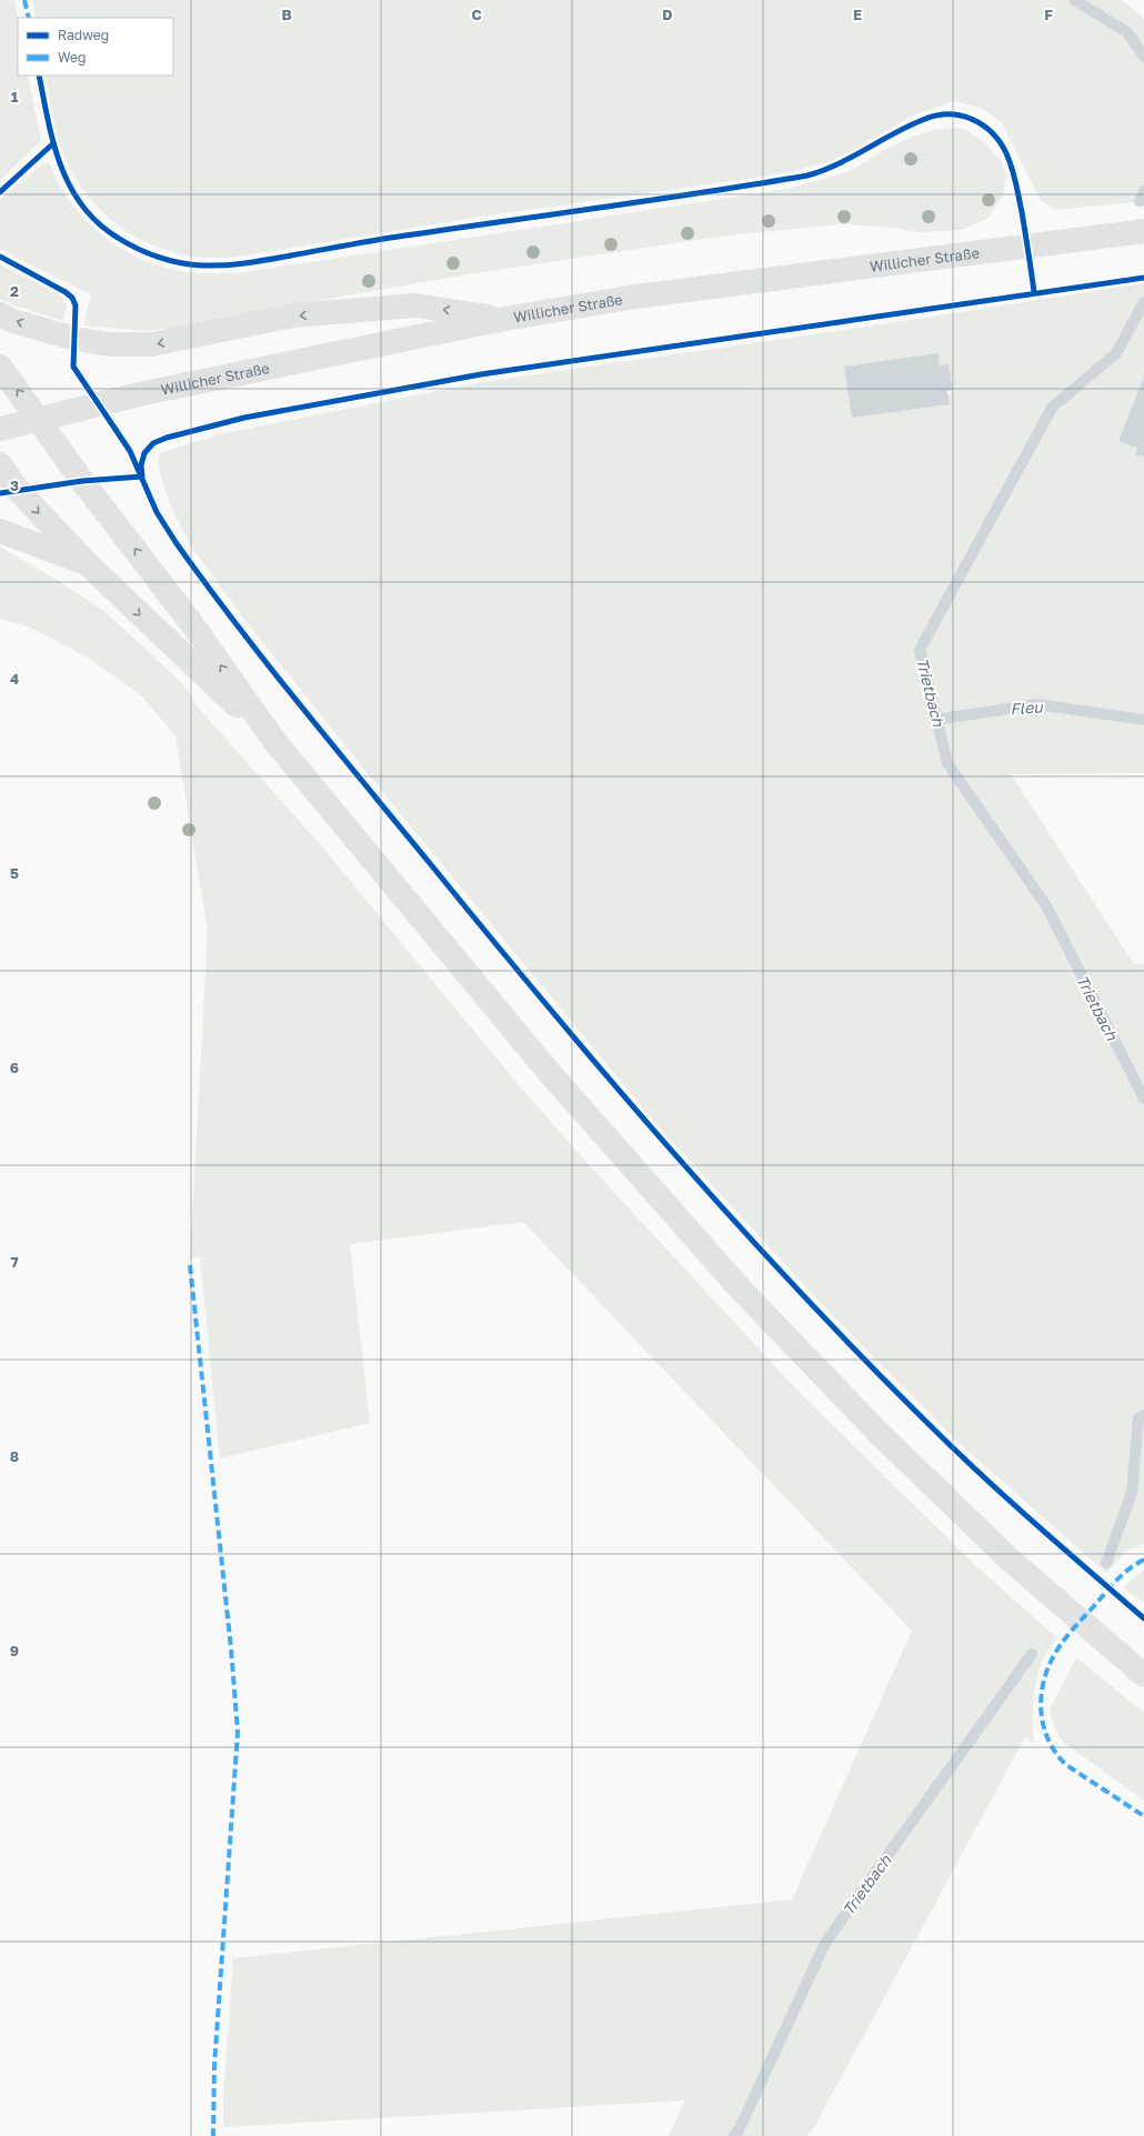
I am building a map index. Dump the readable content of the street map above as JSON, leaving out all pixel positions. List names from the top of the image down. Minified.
{"streets":{"main road":["Willicher Straße"]},"water":["Trietbach","Fleu"],"legend":["Radweg","Weg"],"grid":{"columns":["B","C","D","E","F"],"rows":["1","2","3","4","5","6","7","8","9"]}}
